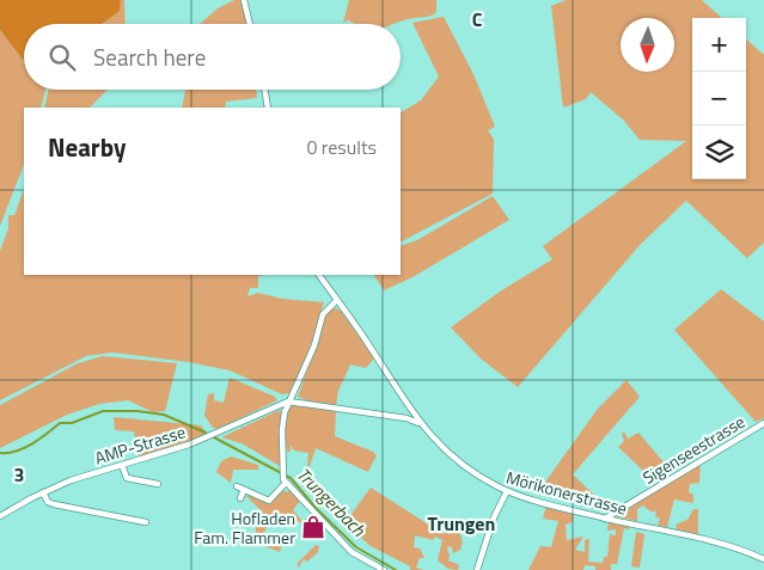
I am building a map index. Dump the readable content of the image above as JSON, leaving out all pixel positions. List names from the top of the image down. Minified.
{"streets":{"street":["AMP-Strasse","Sigenseestrasse","Mörikonerstrasse"]},"crossings":[["Sigenseestrasse","Mörikonerstrasse"]],"districts":["Trungen"],"water":["Trungerbach"],"places":{"shop":["Hofladen Fam. Flammer"]},"north":"bottom","page":{"map_buttons":["+","−"],"search":"Search here","heading":["Nearby","0 results"]},"grid":{"columns":["C"],"rows":["3"]}}
